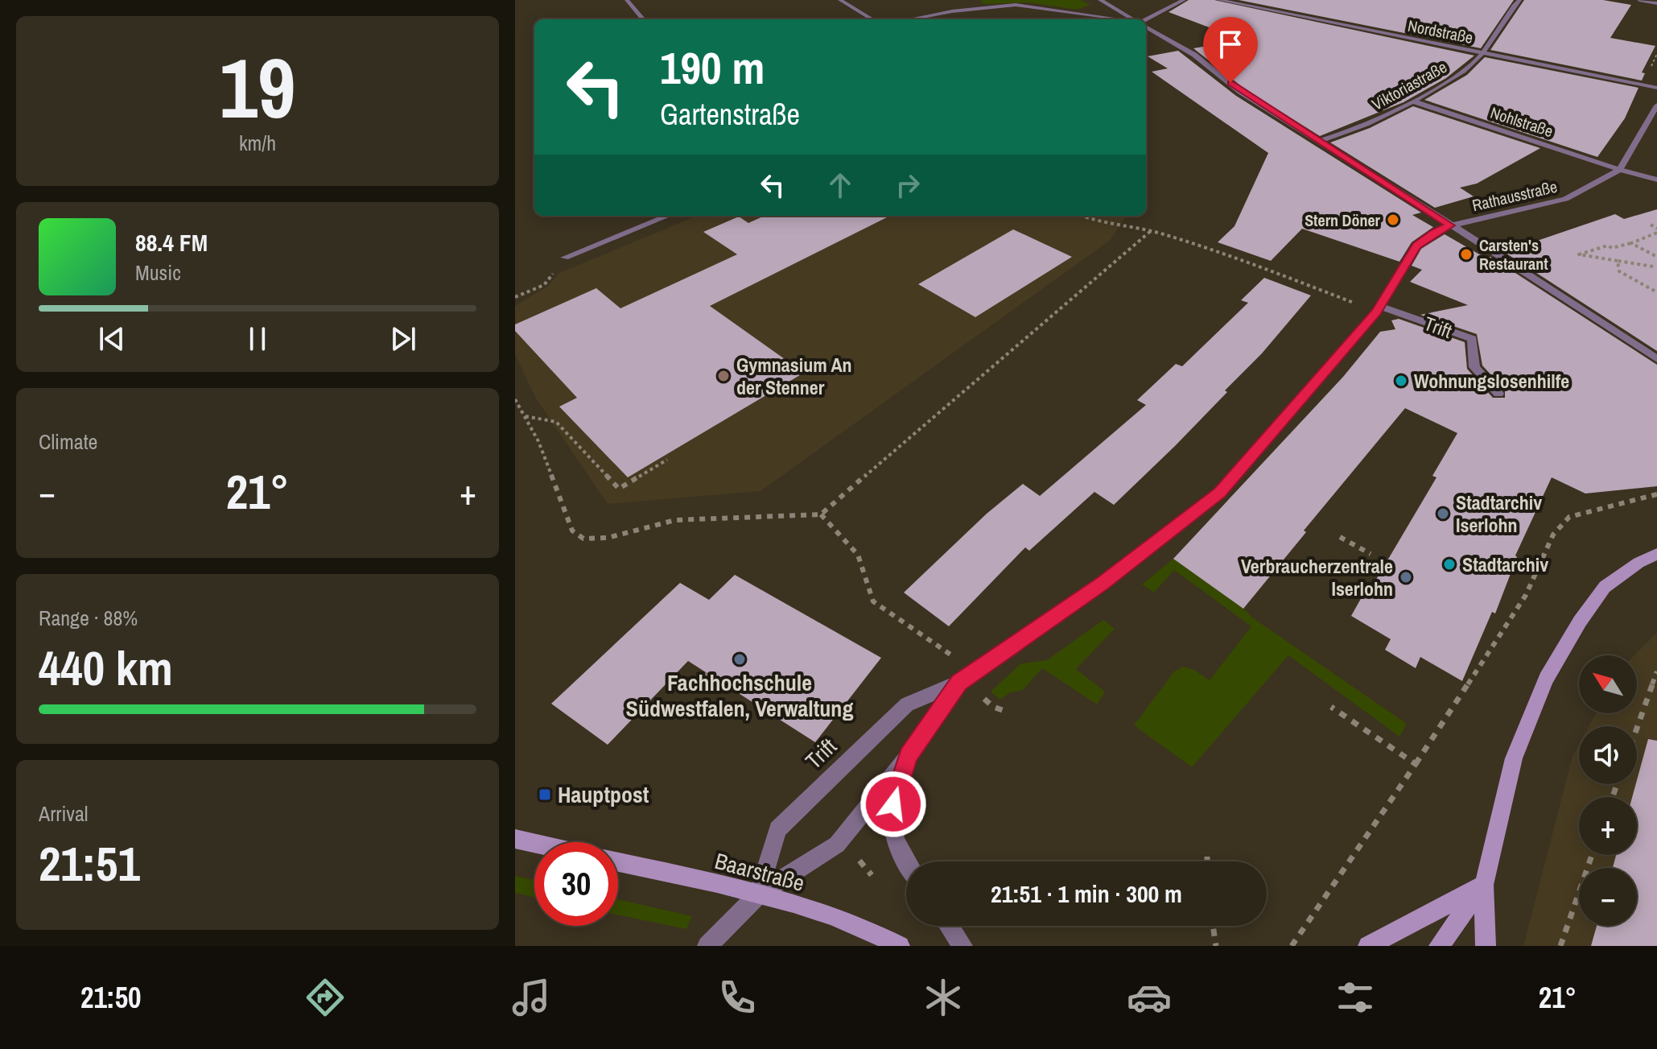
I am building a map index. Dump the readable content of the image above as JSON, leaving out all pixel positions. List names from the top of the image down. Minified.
{"streets":{"main road":["Baarstraße"],"street":["Nordstraße","Viktoriastraße","Nohlstraße","Rathausstraße","Trift"]},"crossings":[["Nordstraße","Viktoriastraße"],["Viktoriastraße","Nohlstraße"],["Nohlstraße","Rathausstraße"],["Rathausstraße","Trift"],["Trift","Baarstraße"]],"places":{"other":["Stern Döner","Carsten's Restaurant","Gymnasium An der Stenner","Wohnungslosenhilfe","Stadtarchiv Iserlohn","Stadtarchiv","Verbraucherzentrale Iserlohn","Fachhochschule Südwestfalen, Verwaltung"],"transit":["Hauptpost"]},"north":"top left","page":{"tile":[["19","km/h"],"Climate",["Range · 88%","440 km"],["Arrival","21:51"]],"turn":["190 m","Gartenstraße"],"song":["88.4 FM","Music"],"heat":["−","21°","+"],"map_buttons":["+","−"],"limit":"30","trip":"21:51 · 1 min · 300 m","tabs":["21:50","21°"]}}
